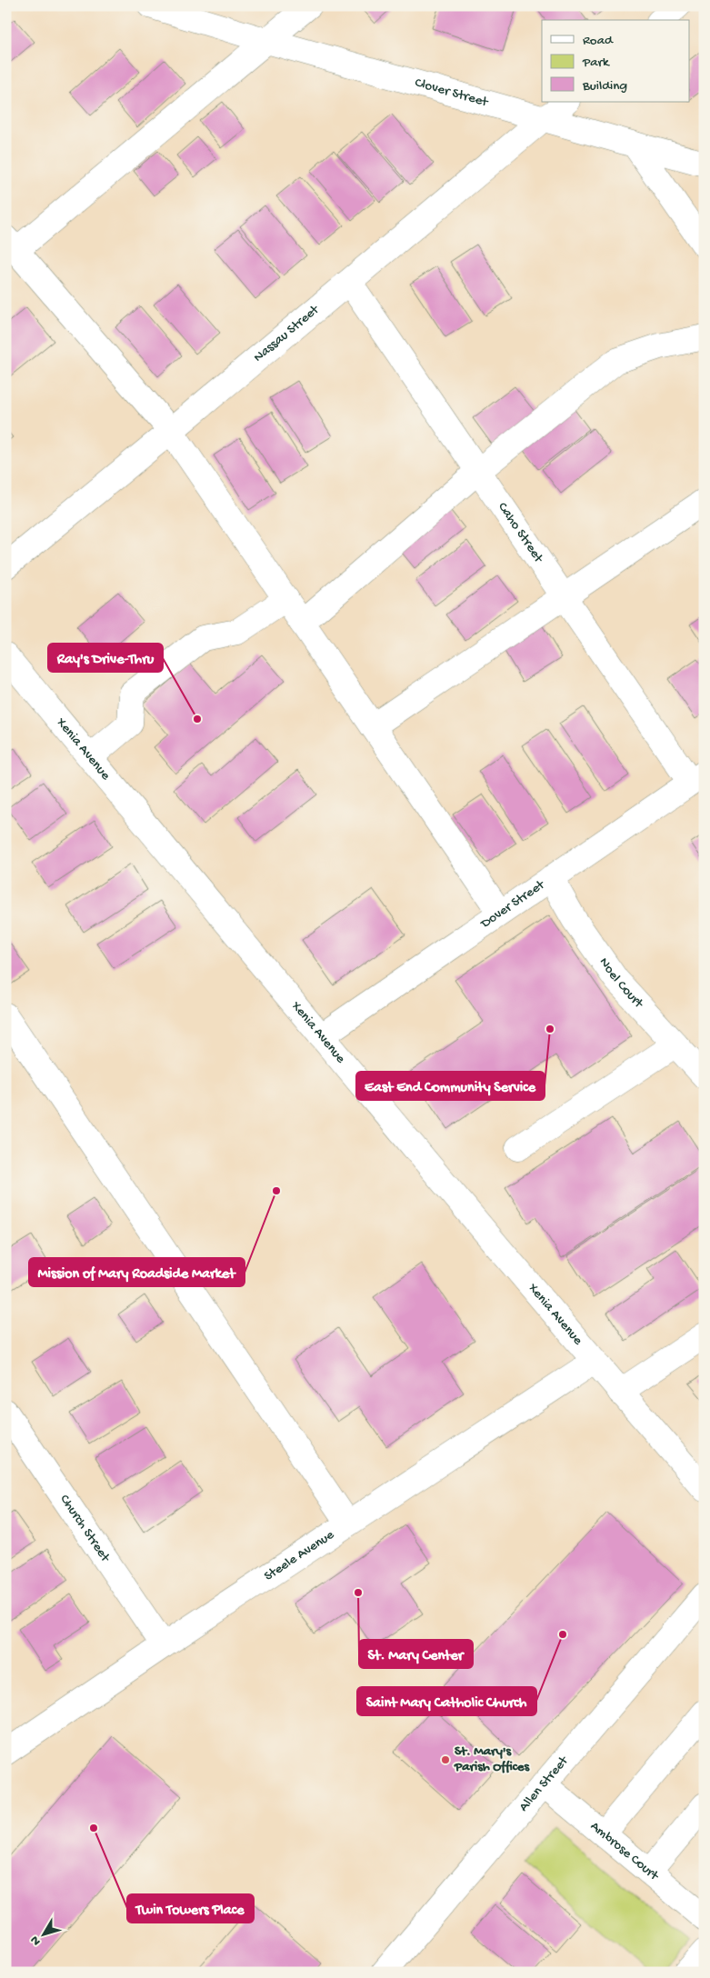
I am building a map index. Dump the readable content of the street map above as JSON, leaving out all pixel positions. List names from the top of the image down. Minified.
{"streets":{"street":["Clover Street","Nassau Street","Caho Street","Xenia Avenue","Dover Street","Noel Court","Church Street","Steele Avenue","Allen Street","Ambrose Court"]},"crossings":[["Clover Street","Nassau Street"],["Nassau Street","Caho Street"],["Caho Street","Dover Street"],["Xenia Avenue","Dover Street"],["Xenia Avenue","Steele Avenue"],["Dover Street","Noel Court"],["Church Street","Steele Avenue"],["Allen Street","Ambrose Court"]],"places":["Ray's Drive-Thru","East End Community Service","Mission of Mary Roadside Market","St. Mary Center","Saint Mary Catholic Church","St. Mary's Parish Offices","Twin Towers Place"],"legend":["Road","Park","Building"],"north":"bottom left"}
